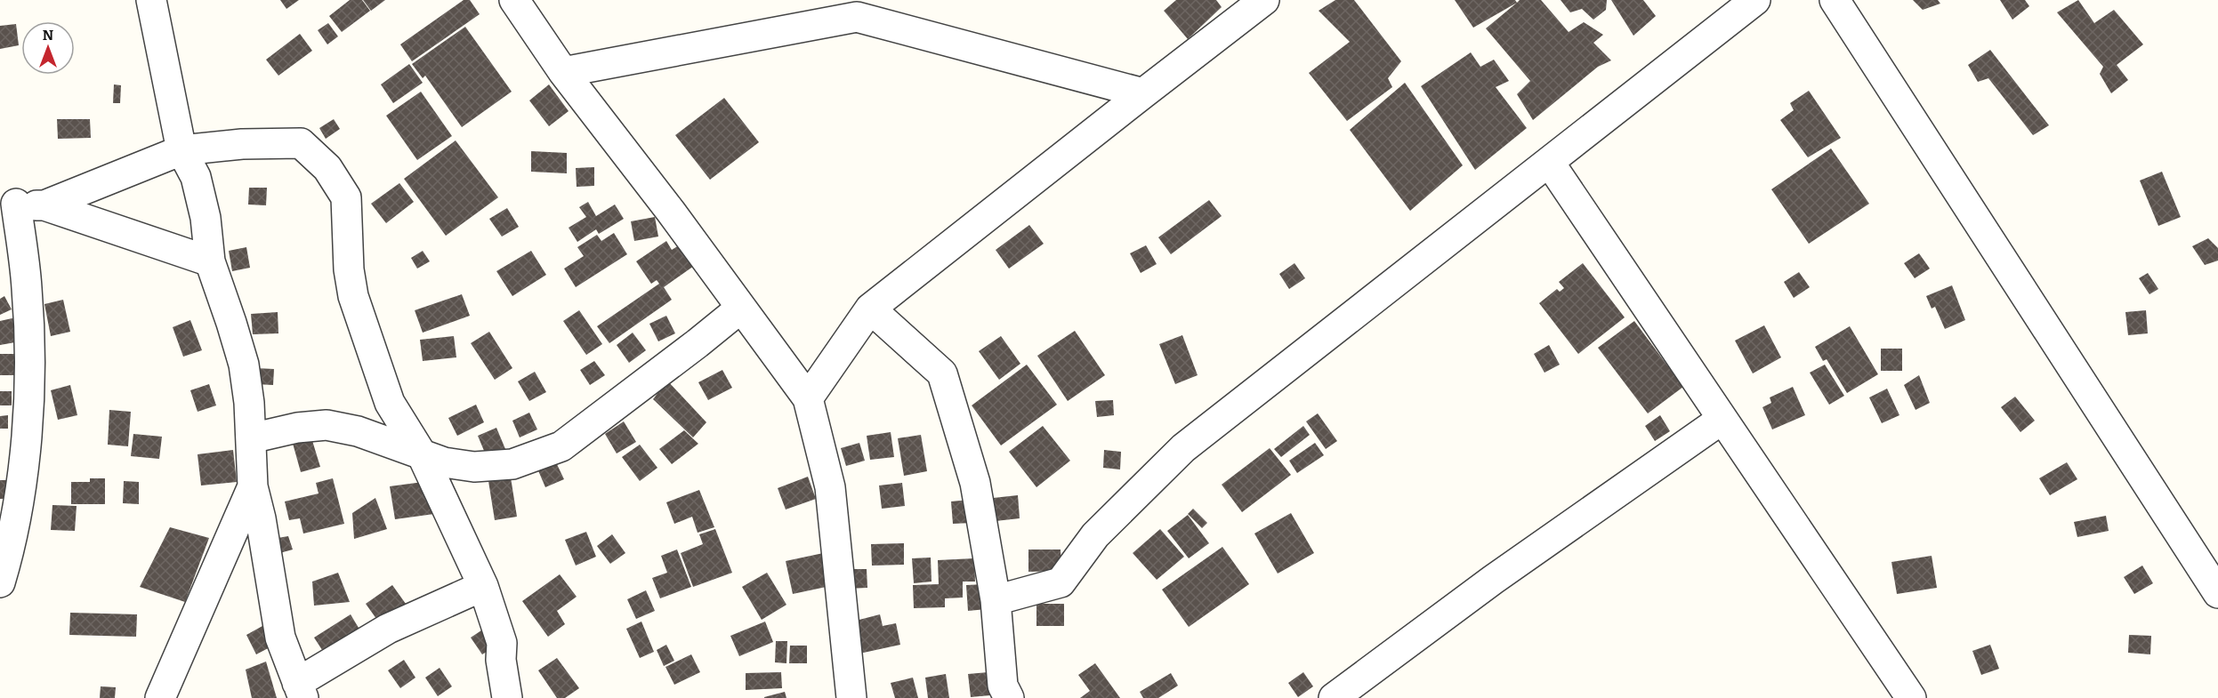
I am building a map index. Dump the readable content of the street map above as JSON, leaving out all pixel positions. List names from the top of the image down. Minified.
{"north":"top"}
